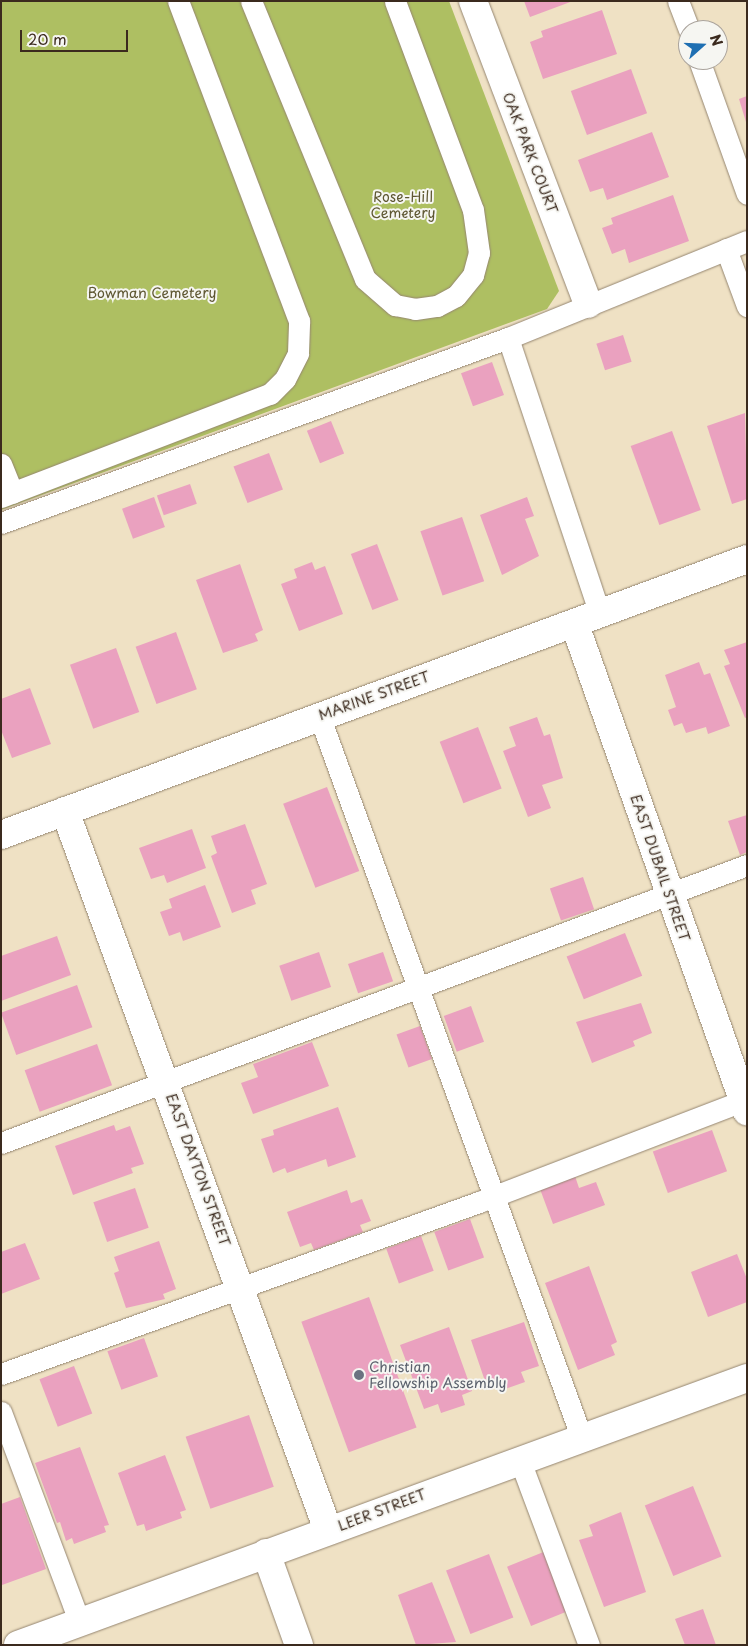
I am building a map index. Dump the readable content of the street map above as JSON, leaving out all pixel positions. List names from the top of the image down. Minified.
{"streets":{"street":["OAK PARK COURT","MARINE STREET","EAST DUBAIL STREET","EAST DAYTON STREET","LEER STREET"]},"crossings":[["MARINE STREET","EAST DUBAIL STREET"],["MARINE STREET","EAST DAYTON STREET"],["EAST DAYTON STREET","LEER STREET"]],"parks":["Rose-Hill Cemetery","Bowman Cemetery"],"places":["Christian Fellowship Assembly"],"scale_bar":"20 m","north":"right"}
